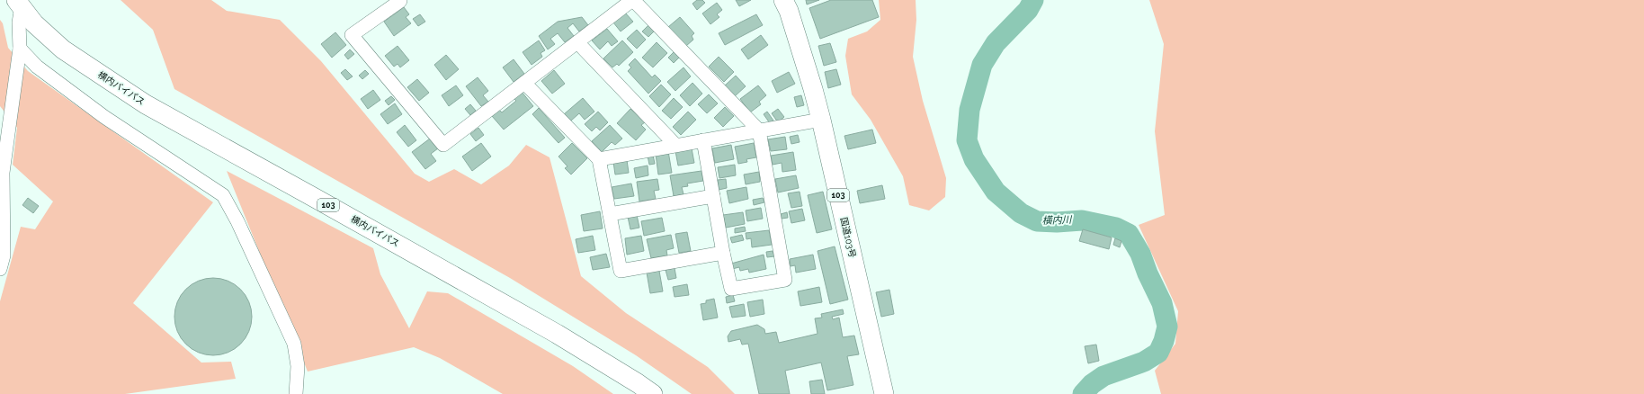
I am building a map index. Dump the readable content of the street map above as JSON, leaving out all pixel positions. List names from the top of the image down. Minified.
{"streets":{"highway":["横内バイパス","103","国道103号"]},"water":["横内川"]}
